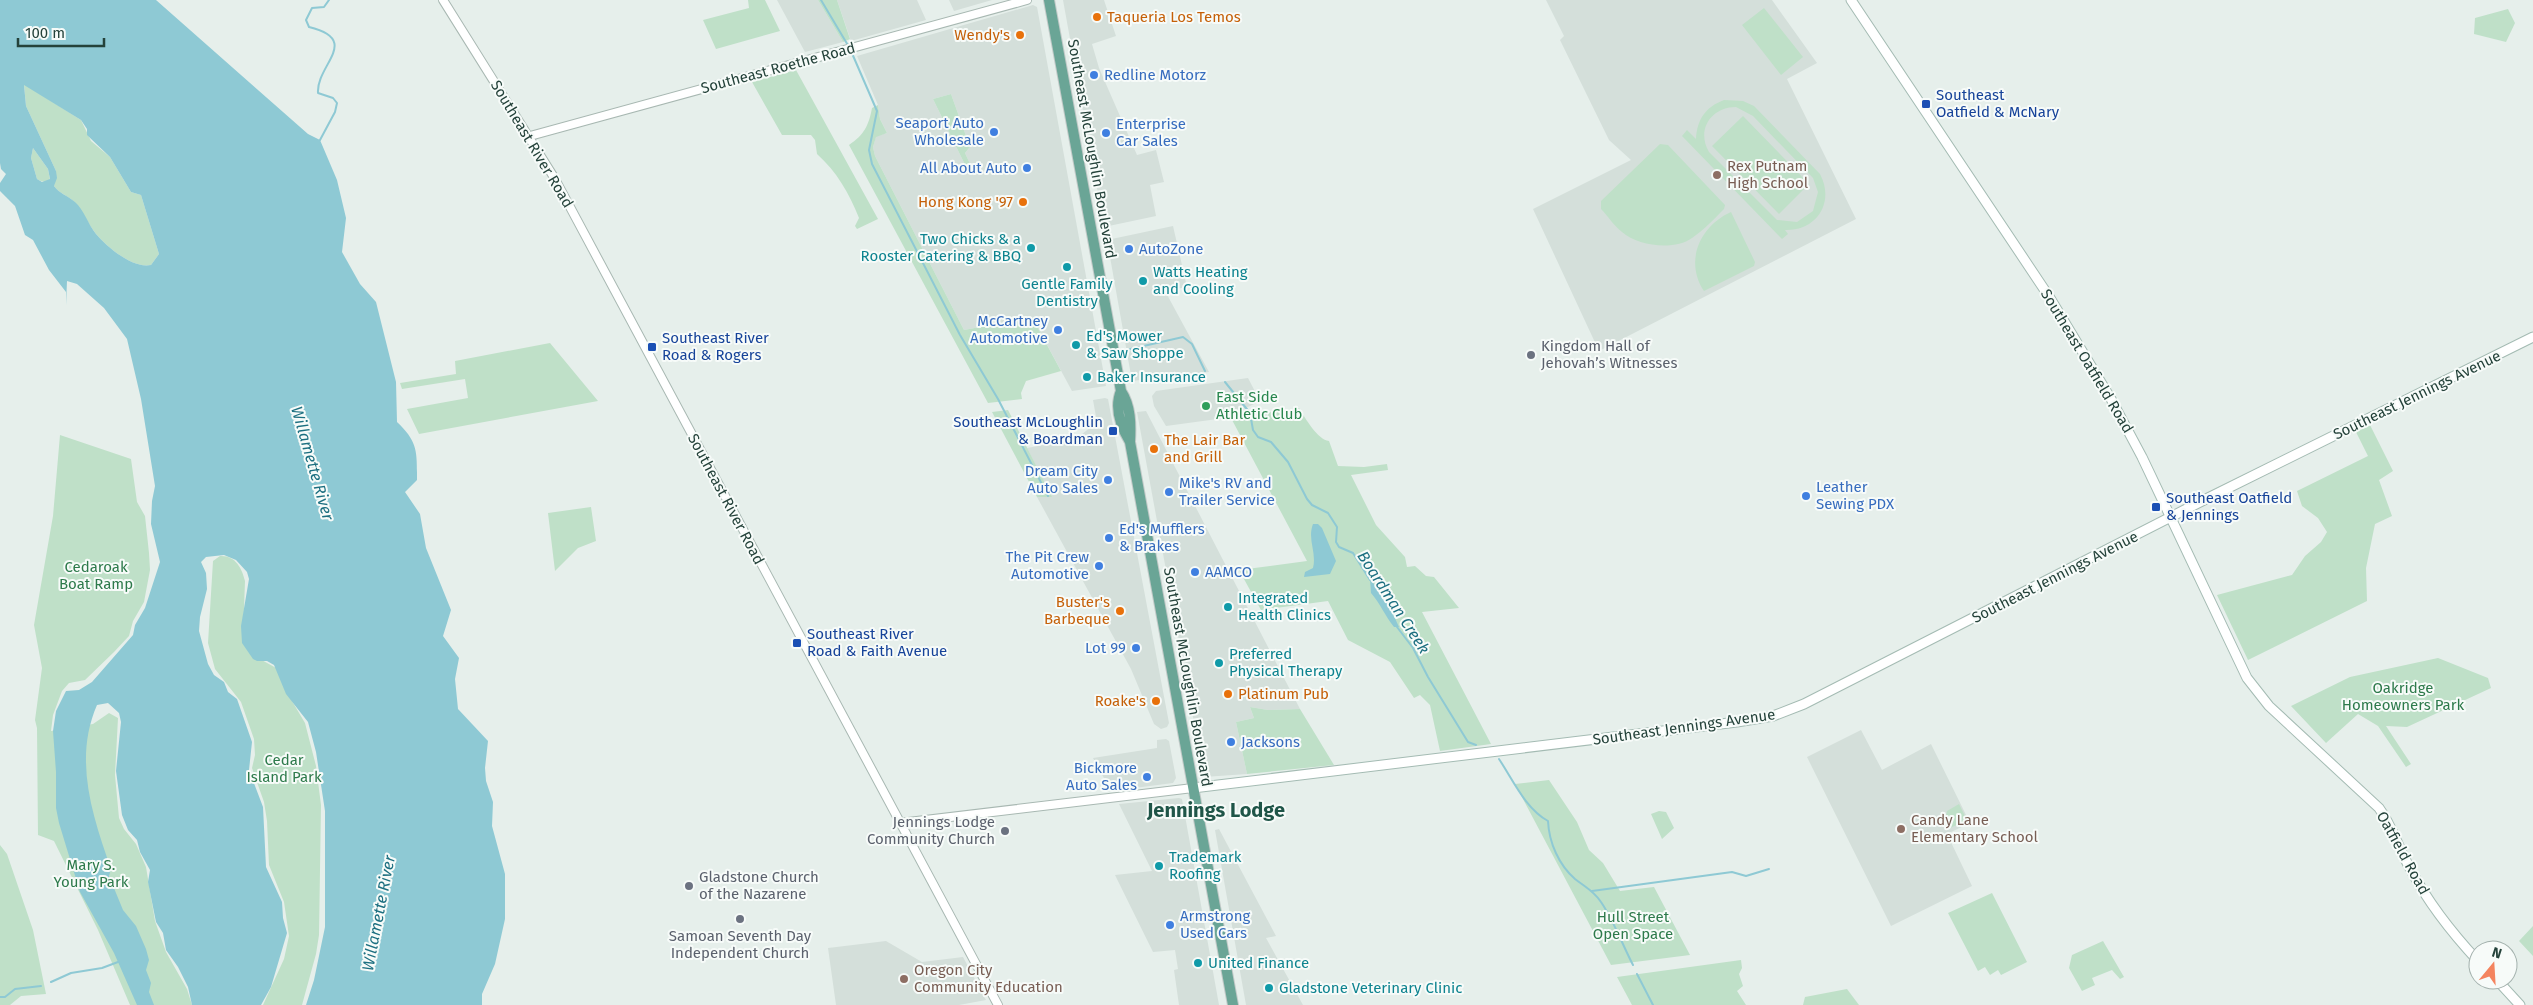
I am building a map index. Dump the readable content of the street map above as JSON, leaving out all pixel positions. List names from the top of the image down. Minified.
{"streets":{"main road":["Southeast McLoughlin Boulevard","Southeast Oatfield Road","Southeast Jennings Avenue","Oatfield Road"],"street":["Southeast Roethe Road","Southeast River Road"]},"crossings":[["Southeast Roethe Road","Southeast River Road"],["Southeast River Road","Southeast Jennings Avenue"],["Southeast McLoughlin Boulevard","Southeast Jennings Avenue"],["Southeast Oatfield Road","Southeast Jennings Avenue"],["Southeast Oatfield Road","Oatfield Road"]],"districts":["Jennings Lodge"],"water":["Willamette River","Boardman Creek"],"parks":["Cedaroak Boat Ramp","Oakridge Homeowners Park","Cedar Island Park","Mary S. Young Park","Hull Street Open Space"],"places":{"other":["Taqueria Los Temos","Wendy's","Redline Motorz","Seaport Auto Wholesale","Enterprise Car Sales","All About Auto","Rex Putnam High School","Hong Kong '97","Two Chicks & a Rooster Catering & BBQ","AutoZone","Gentle Family Dentistry","Watts Heating and Cooling","McCartney Automotive","Ed's Mower & Saw Shoppe","Kingdom Hall of Jehovah’s Witnesses","Baker Insurance","East Side Athletic Club","The Lair Bar and Grill","Dream City Auto Sales","Mike's RV and Trailer Service","Leather Sewing PDX","Ed's Mufflers & Brakes","The Pit Crew Automotive","AAMCO","Integrated Health Clinics","Buster's Barbeque","Lot 99","Preferred Physical Therapy","Platinum Pub","Roake's","Jacksons","Bickmore Auto Sales","Candy Lane Elementary School","Jennings Lodge Community Church","Trademark Roofing","Gladstone Church of the Nazarene","Samoan Seventh Day Independent Church","Armstrong Used Cars","United Finance","Oregon City Community Education","Gladstone Veterinary Clinic"],"transit":["Southeast Oatfield & McNary","Southeast River Road & Rogers","Southeast McLoughlin & Boardman","Southeast Oatfield & Jennings","Southeast River Road & Faith Avenue"]},"scale_bar":"100 m","north":"top"}
